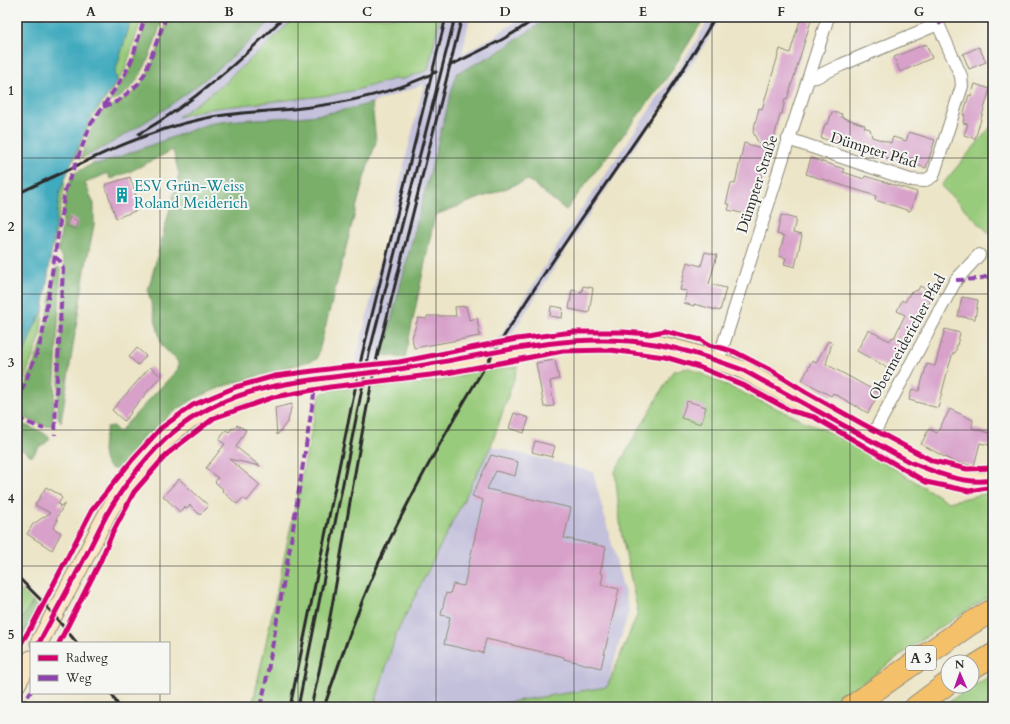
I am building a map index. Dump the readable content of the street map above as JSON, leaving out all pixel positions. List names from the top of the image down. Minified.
{"streets":{"highway":["A 3"],"street":["Dümpter Pfad","Dümpter Straße","Obermeidericher Pfad"]},"crossings":[["Dümpter Pfad","Dümpter Straße"]],"places":{"building":["ESV Grün-Weiss Roland Meiderich"]},"legend":["Radweg","Weg"],"north":"top","grid":{"columns":["A","B","C","D","E","F","G"],"rows":["1","2","3","4","5"]}}
